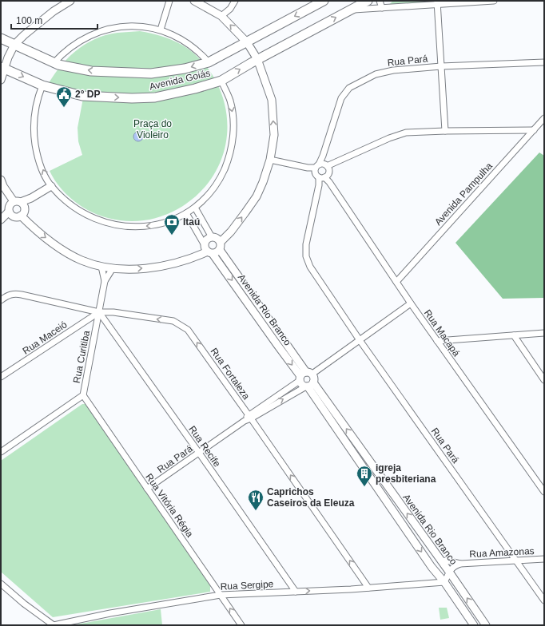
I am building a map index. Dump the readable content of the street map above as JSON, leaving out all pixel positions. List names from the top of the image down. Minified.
{"streets":{"main road":["Avenida Goiás"],"street":["Rua Pará","Avenida Pampulha","Avenida Rio Branco","Rua Macapá","Rua Maceió","Rua Curitiba","Rua Fortaleza","Rua Recife","Rua Vitória Régia","Rua Amazonas","Rua Sergipe"]},"crossings":[["Rua Pará","Avenida Rio Branco"],["Rua Pará","Rua Macapá"],["Rua Pará","Rua Fortaleza"],["Rua Pará","Rua Recife"],["Rua Pará","Rua Vitória Régia"],["Rua Pará","Rua Amazonas"],["Avenida Pampulha","Rua Macapá"],["Avenida Rio Branco","Rua Amazonas"],["Avenida Rio Branco","Rua Sergipe"],["Rua Maceió","Rua Curitiba"],["Rua Maceió","Rua Fortaleza"],["Rua Maceió","Rua Recife"],["Rua Curitiba","Rua Fortaleza"],["Rua Curitiba","Rua Recife"],["Rua Curitiba","Rua Vitória Régia"],["Rua Fortaleza","Rua Recife"],["Rua Fortaleza","Rua Sergipe"],["Rua Recife","Rua Sergipe"],["Rua Vitória Régia","Rua Sergipe"]],"one_way":["Rua Fortaleza"],"parks":["Praça do Violeiro"],"places":{"public building":["2° DP"],"bank":["Itaú"],"building":["igreja presbiteriana"],"restaurant":["Caprichos Caseiros da Eleuza"]},"scale_bar":"100 m"}
